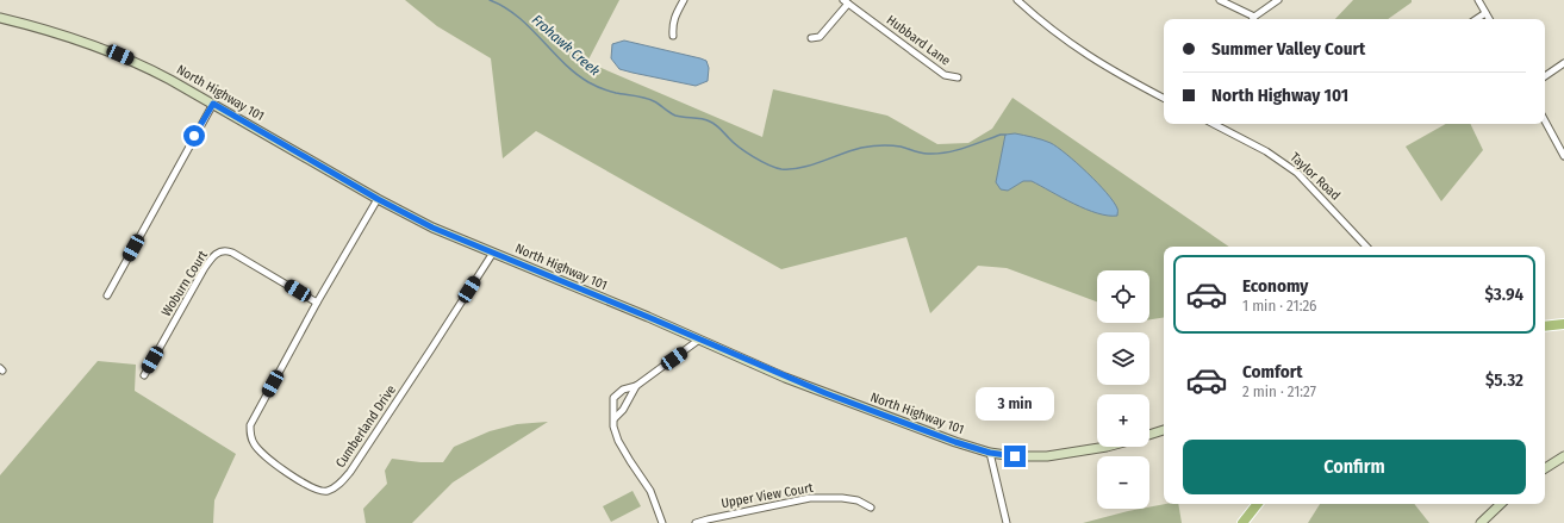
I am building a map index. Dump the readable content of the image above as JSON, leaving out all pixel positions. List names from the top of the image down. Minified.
{"streets":{"main road":["North Highway 101"],"street":["Hubbard Lane","Taylor Road","Woburn Court","Cumberland Drive","Upper View Court"]},"crossings":[["North Highway 101","Cumberland Drive"],["Woburn Court","Cumberland Drive"]],"water":["Frohawk Creek"],"page":{"banner":["Summer Valley Court","North Highway 101"],"list":[{"name":"Economy","note":"1 min · 21:26","value":"$3.94"},{"name":"Comfort","note":"2 min · 21:27","value":"$5.32"}],"map_buttons":["+","−"],"bubble":"3 min","buttons":"Confirm"}}
